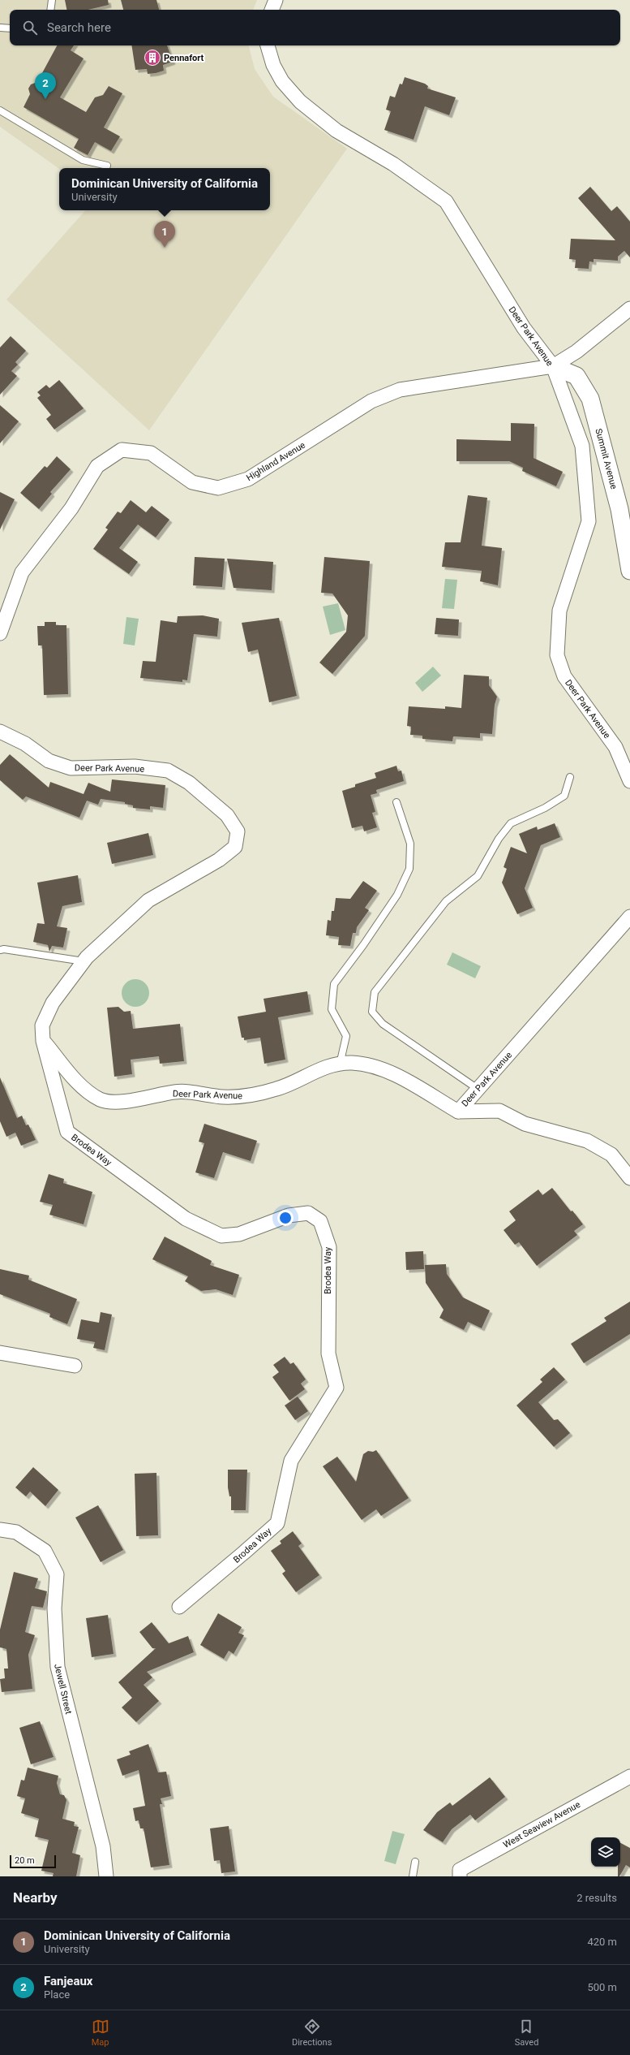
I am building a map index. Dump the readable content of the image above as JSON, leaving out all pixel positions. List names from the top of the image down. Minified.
{"streets":{"street":["Deer Park Avenue","Summit Avenue","Highland Avenue","Brodea Way","Jewell Street","West Seaview Avenue"]},"crossings":[["Deer Park Avenue","Summit Avenue"],["Deer Park Avenue","Highland Avenue"],["Deer Park Avenue","Brodea Way"],["Summit Avenue","Highland Avenue"]],"places":{"building":["Pennafort"]},"scale_bar":"20 m","page":{"search":"Search here","pins":["2","1"],"popup":["Dominican University of California","University"],"scale":"20 m","heading":["Nearby","2 results"],"list":[{"mark":"1","name":"Dominican University of California","note":"University","value":"420 m"},{"mark":"2","name":"Fanjeaux","note":"Place","value":"500 m"}],"nav":["Map","Directions","Saved"]}}
